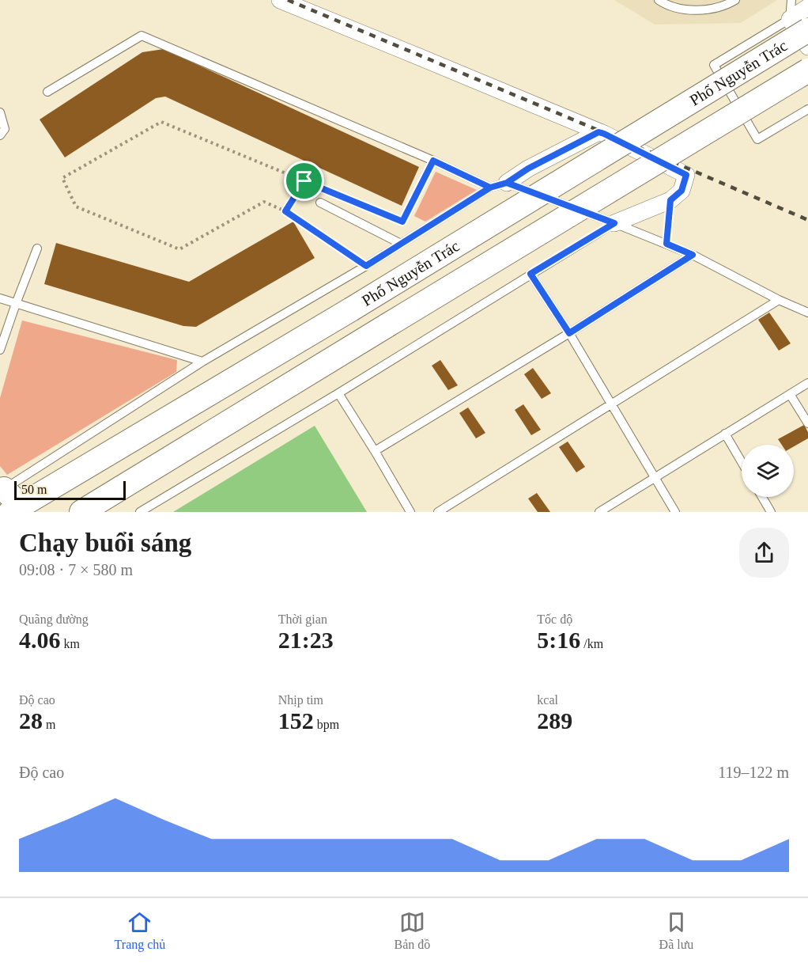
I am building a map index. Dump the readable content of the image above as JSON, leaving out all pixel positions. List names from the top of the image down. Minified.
{"streets":{"main road":["Phố Nguyễn Trác"]},"scale_bar":"50 m","page":{"scale":"50 m","heading":["Chạy buổi sáng","09:08 · 7 × 580 m"],"stats":[["Quãng đường","4.06 km"],["Thời gian","21:23"],["Tốc độ","5:16 /km"],["Độ cao","28 m"],["Nhịp tim","152 bpm"],["kcal","289"]],"chart":["Độ cao","119–122 m"],"tabs":["Trang chủ","Bản đồ","Đã lưu"]}}
